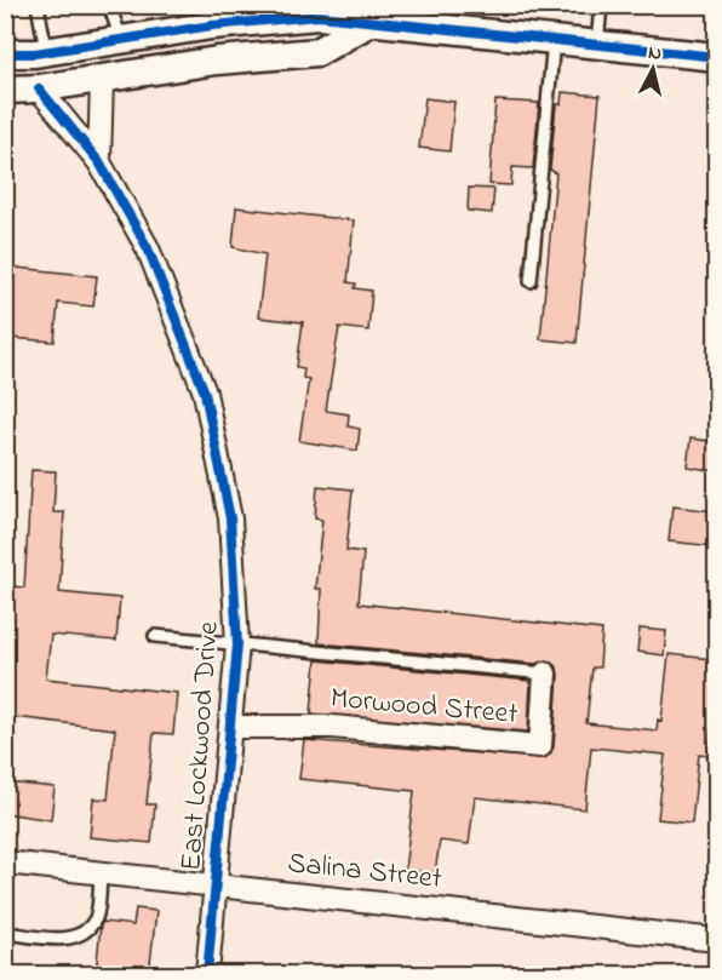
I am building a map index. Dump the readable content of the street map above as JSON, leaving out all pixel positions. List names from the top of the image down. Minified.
{"streets":{"street":["Morwood Street","East Lockwood Drive","Salina Street"]},"crossings":[["Morwood Street","East Lockwood Drive"],["East Lockwood Drive","Salina Street"]],"north":"top"}
